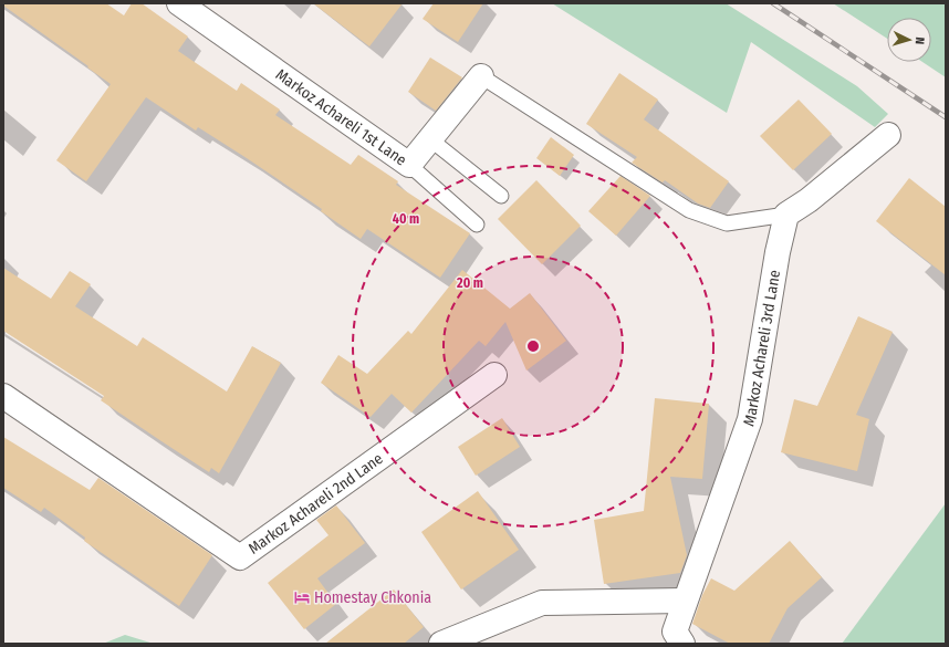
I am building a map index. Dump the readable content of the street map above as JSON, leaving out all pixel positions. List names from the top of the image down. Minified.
{"streets":{"street":["Markoz Achareli 1st Lane","Markoz Achareli 3rd Lane","Markoz Achareli 2nd Lane"]},"places":{"hotel":["Homestay Chkonia"]},"north":"right","rings":["40 m","20 m"]}
